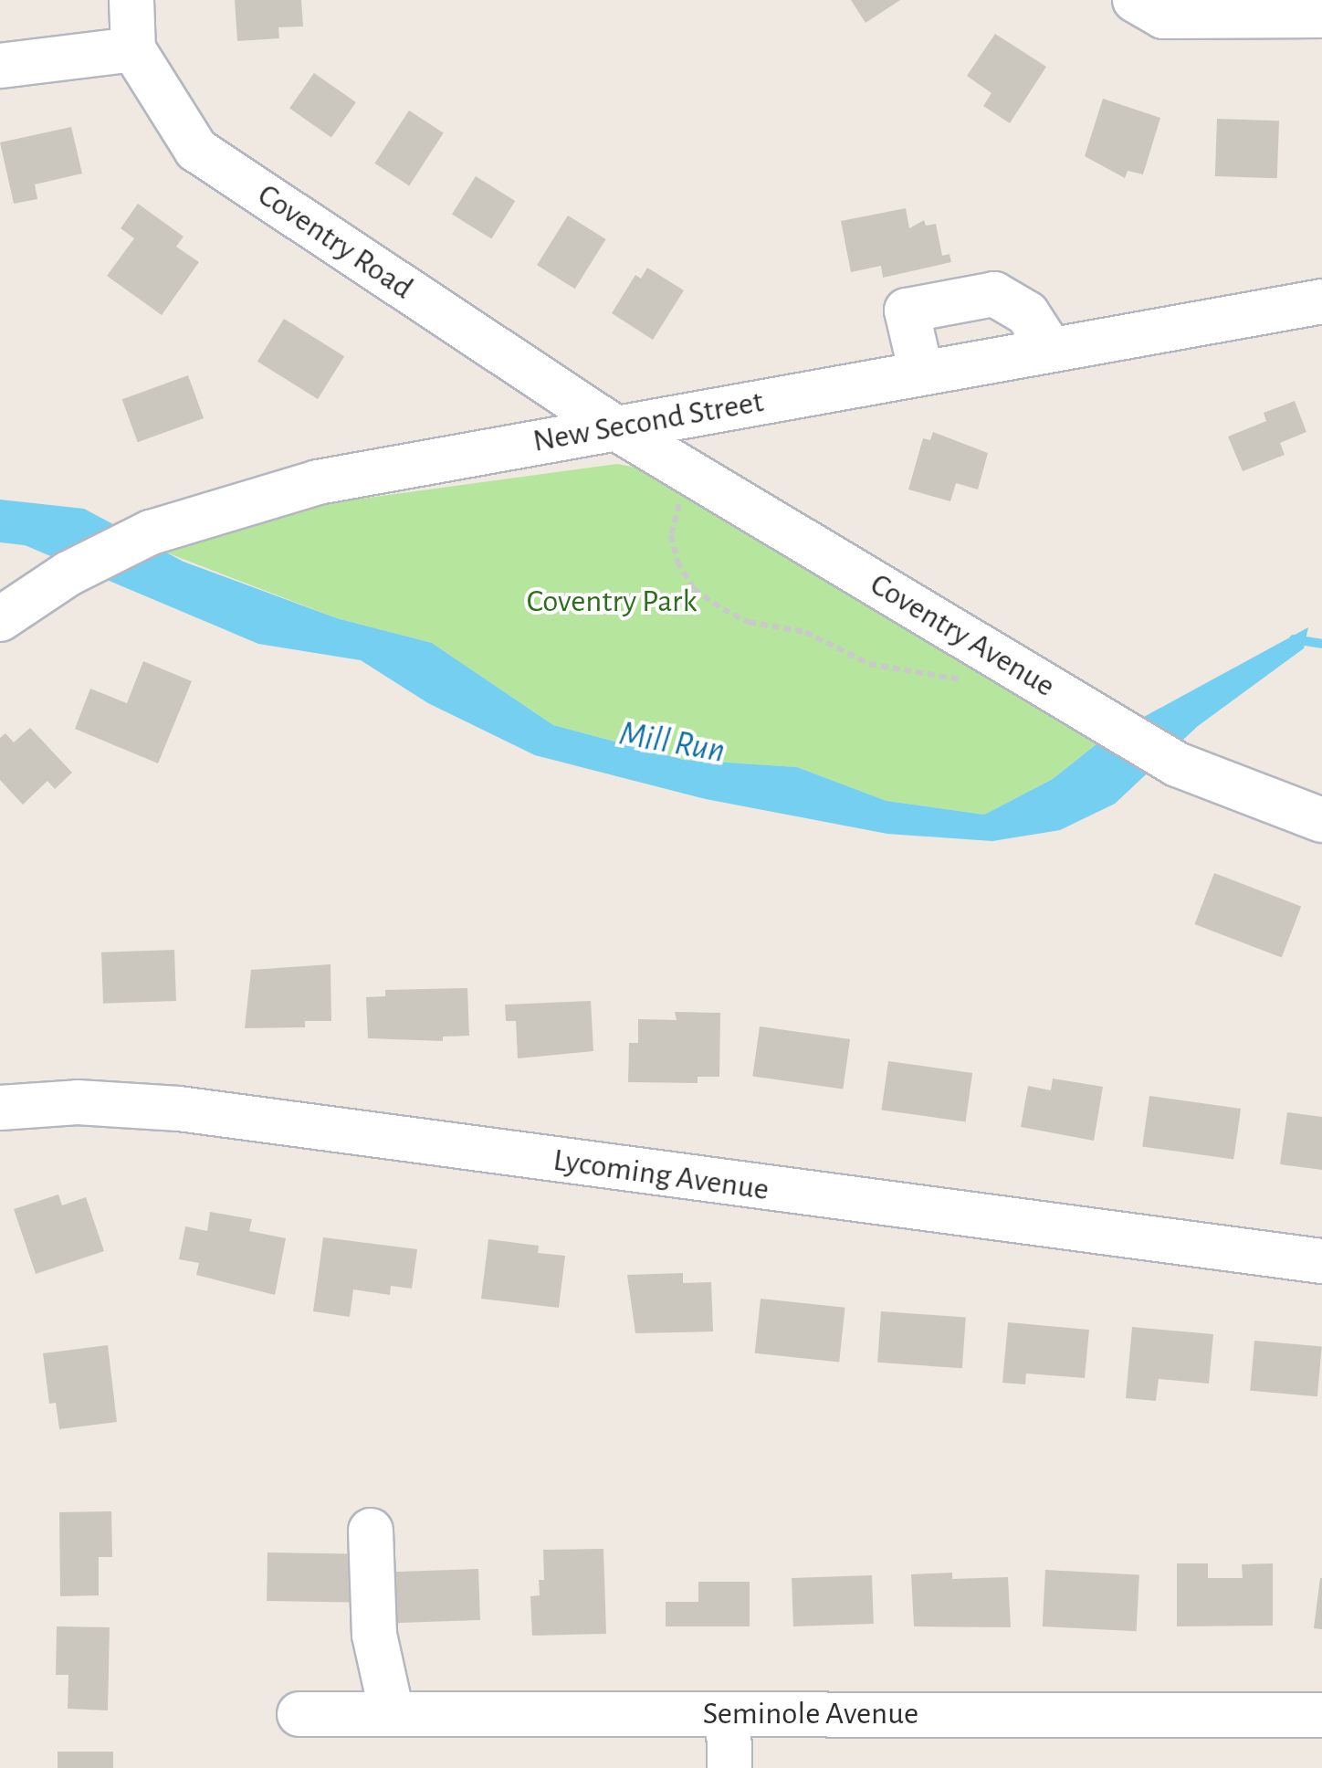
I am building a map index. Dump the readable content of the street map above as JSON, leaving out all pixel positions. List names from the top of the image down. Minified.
{"streets":{"street":["Coventry Road","New Second Street","Coventry Avenue","Lycoming Avenue","Seminole Avenue"]},"crossings":[["Coventry Road","New Second Street"],["Coventry Road","Coventry Avenue"],["New Second Street","Coventry Avenue"]],"water":["Mill Run"],"parks":["Coventry Park"]}
